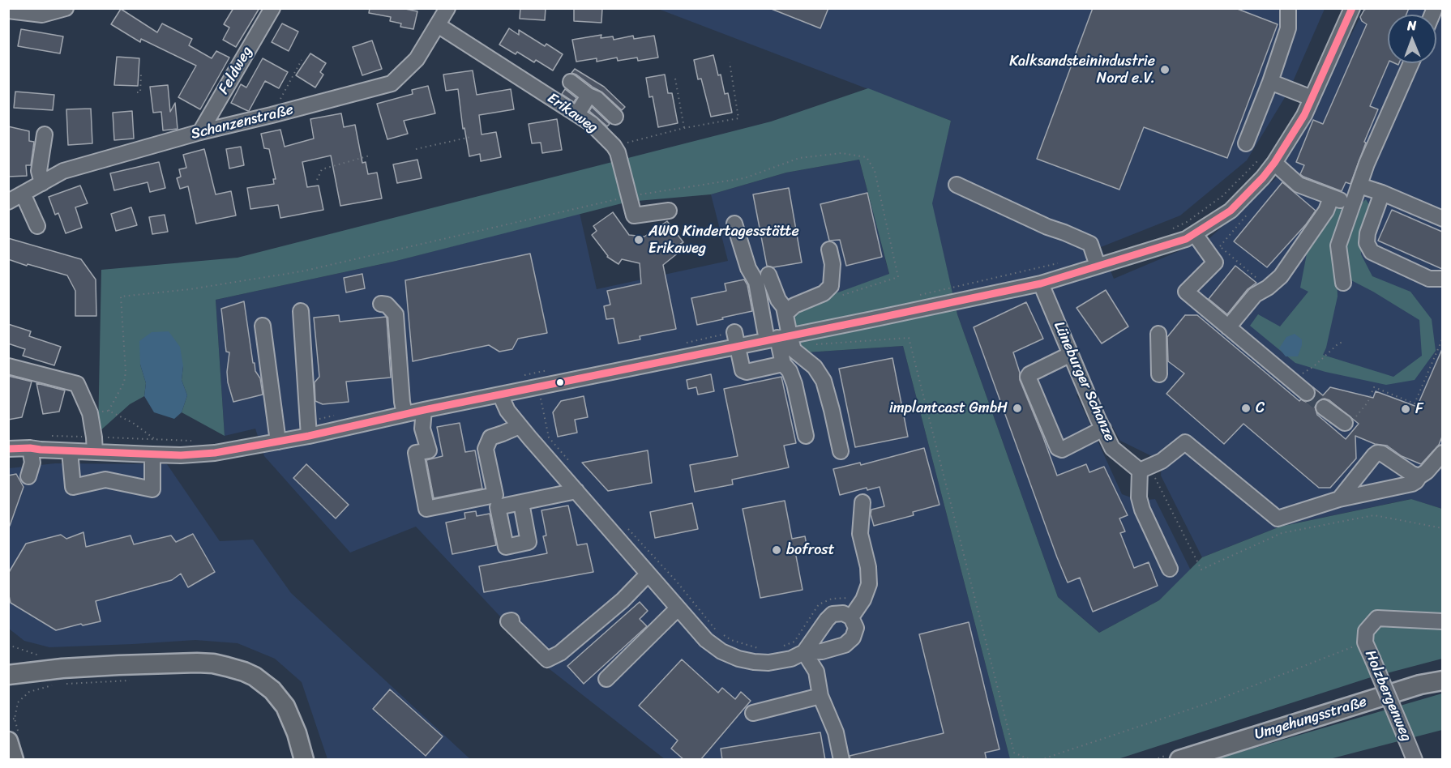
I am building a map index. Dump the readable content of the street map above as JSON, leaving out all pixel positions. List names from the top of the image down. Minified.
{"streets":{"main road":["Umgehungsstraße"],"street":["Feldweg","Erikaweg","Schanzenstraße","Lüneburger Schanze","Holzbergenweg"]},"crossings":[["Feldweg","Schanzenstraße"],["Erikaweg","Schanzenstraße"]],"places":["Kalksandsteinindustrie Nord e.V.","AWO Kindertagesstätte Erikaweg","implantcast GmbH","C","F","bofrost"],"north":"top"}
